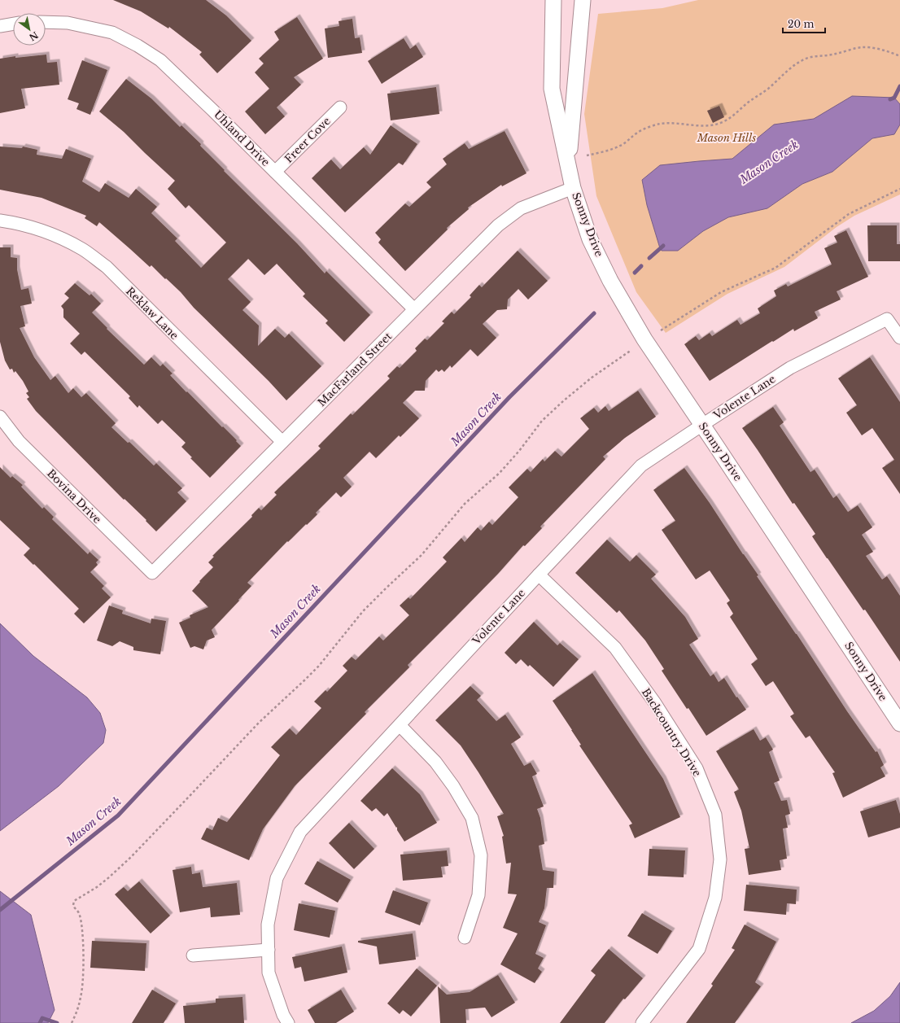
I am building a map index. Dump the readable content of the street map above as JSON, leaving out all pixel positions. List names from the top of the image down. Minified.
{"streets":{"street":["Uhland Drive","Freer Cove","Sonny Drive","Reklaw Lane","MacFarland Street","Volente Lane","Bovina Drive","Backcountry Drive"]},"crossings":[["Uhland Drive","Freer Cove"],["Uhland Drive","MacFarland Street"],["Sonny Drive","MacFarland Street"],["Sonny Drive","Volente Lane"],["Reklaw Lane","MacFarland Street"],["MacFarland Street","Bovina Drive"],["Volente Lane","Backcountry Drive"]],"water":["Mason Creek"],"parks":["Mason Hills"],"scale_bar":"20 m","north":"bottom right"}
